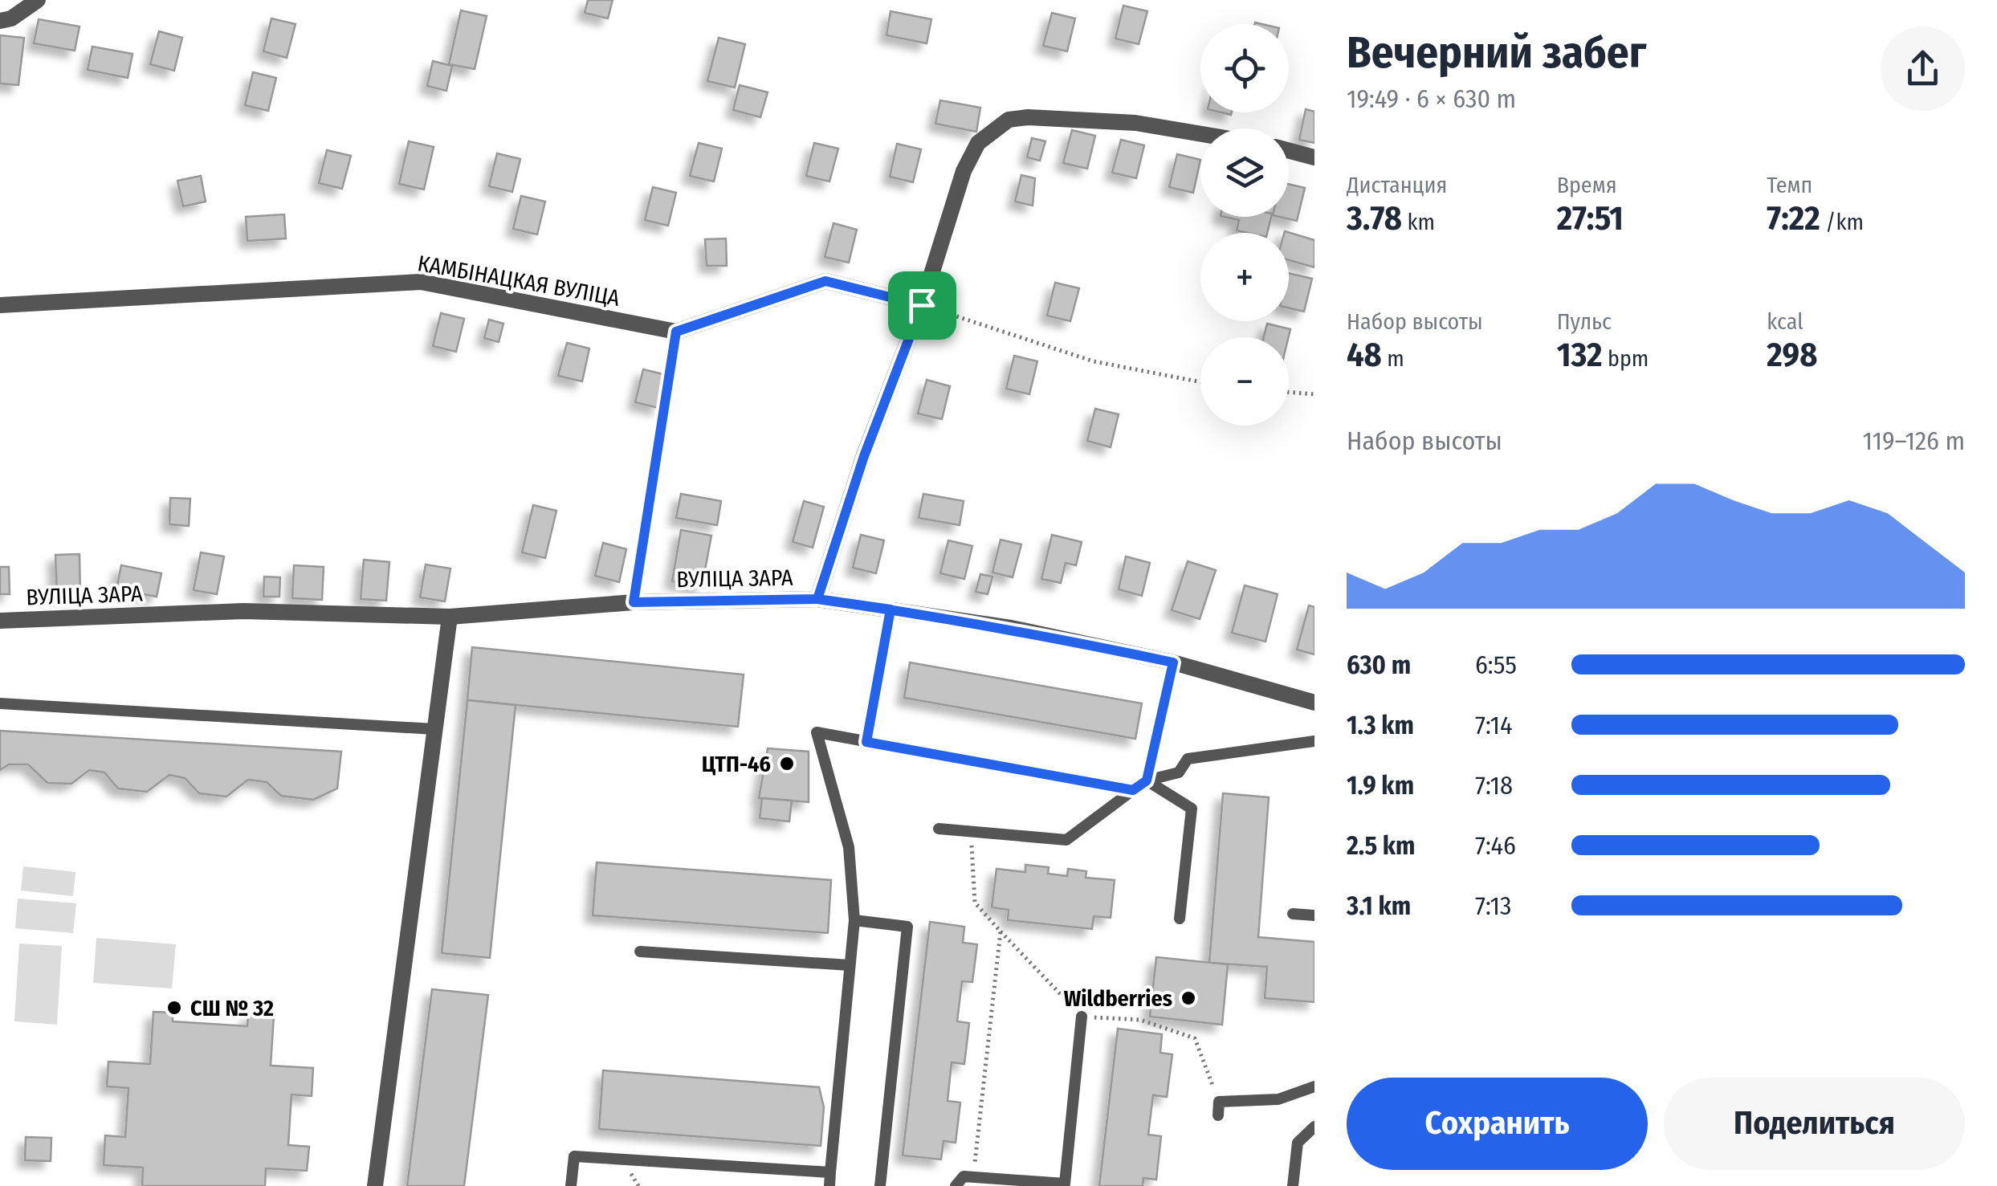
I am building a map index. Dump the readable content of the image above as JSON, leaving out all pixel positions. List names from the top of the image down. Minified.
{"streets":{"street":["КАМБІНАЦКАЯ ВУЛІЦА","ВУЛІЦА ЗАРА"]},"places":["ЦТП-46","Wildberries","СШ № 32"],"page":{"heading":["Вечерний забег","19:49 · 6 × 630 m"],"map_buttons":["+","−"],"stats":[["Дистанция","3.78 km"],["Время","27:51"],["Темп","7:22 /km"],["Набор высоты","48 m"],["Пульс","132 bpm"],["kcal","298"]],"chart":["Набор высоты","119–126 m"],"list":[{"name":"630 m","note":"6:55"},{"name":"1.3 km","note":"7:14"},{"name":"1.9 km","note":"7:18"},{"name":"2.5 km","note":"7:46"},{"name":"3.1 km","note":"7:13"}],"buttons":["Сохранить","Поделиться"]}}
